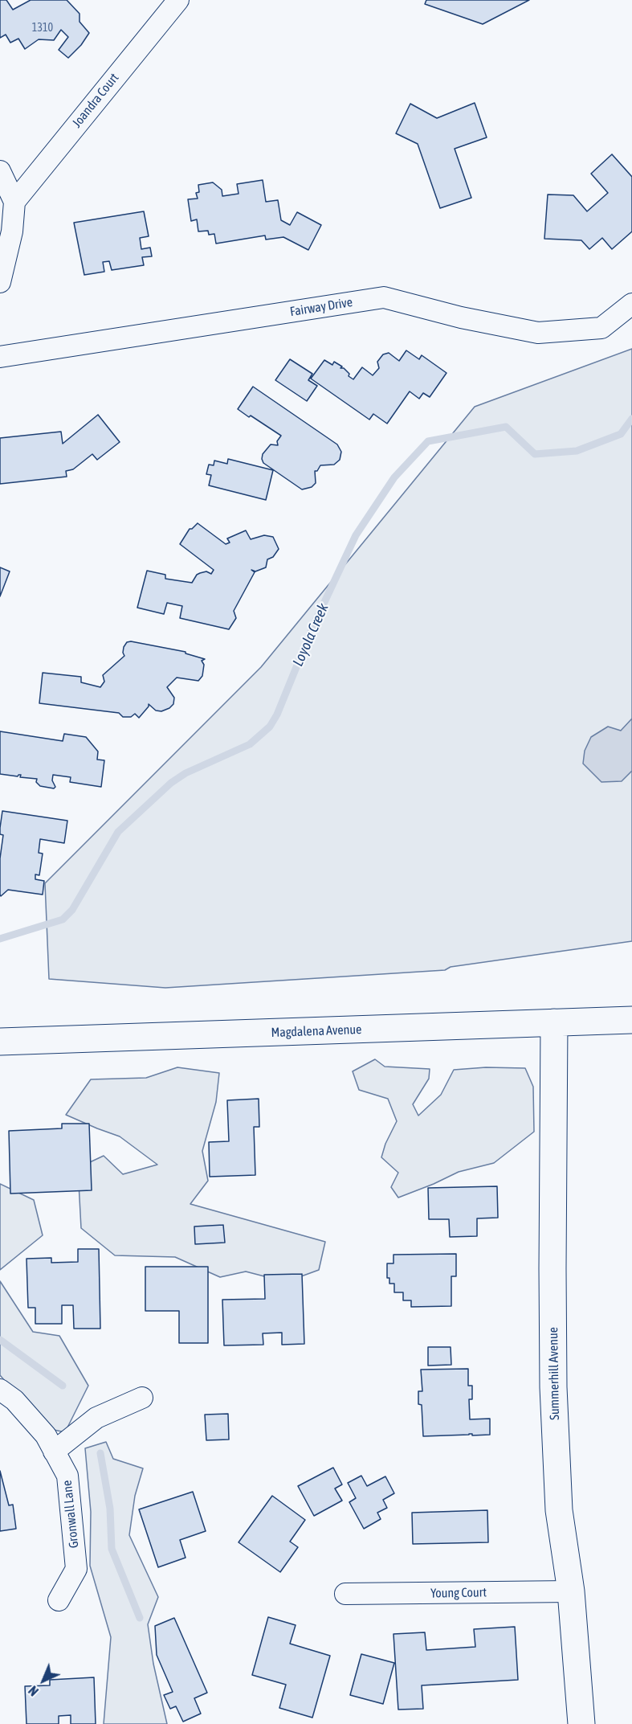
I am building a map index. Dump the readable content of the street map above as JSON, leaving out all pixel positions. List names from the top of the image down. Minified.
{"streets":{"street":["Joandra Court","Fairway Drive","Magdalena Avenue","Summerhill Avenue","Gronwall Lane","Young Court"]},"crossings":[["Magdalena Avenue","Summerhill Avenue"],["Summerhill Avenue","Young Court"]],"water":["Loyola Creek"],"house_numbers":["1310"],"north":"bottom left"}
